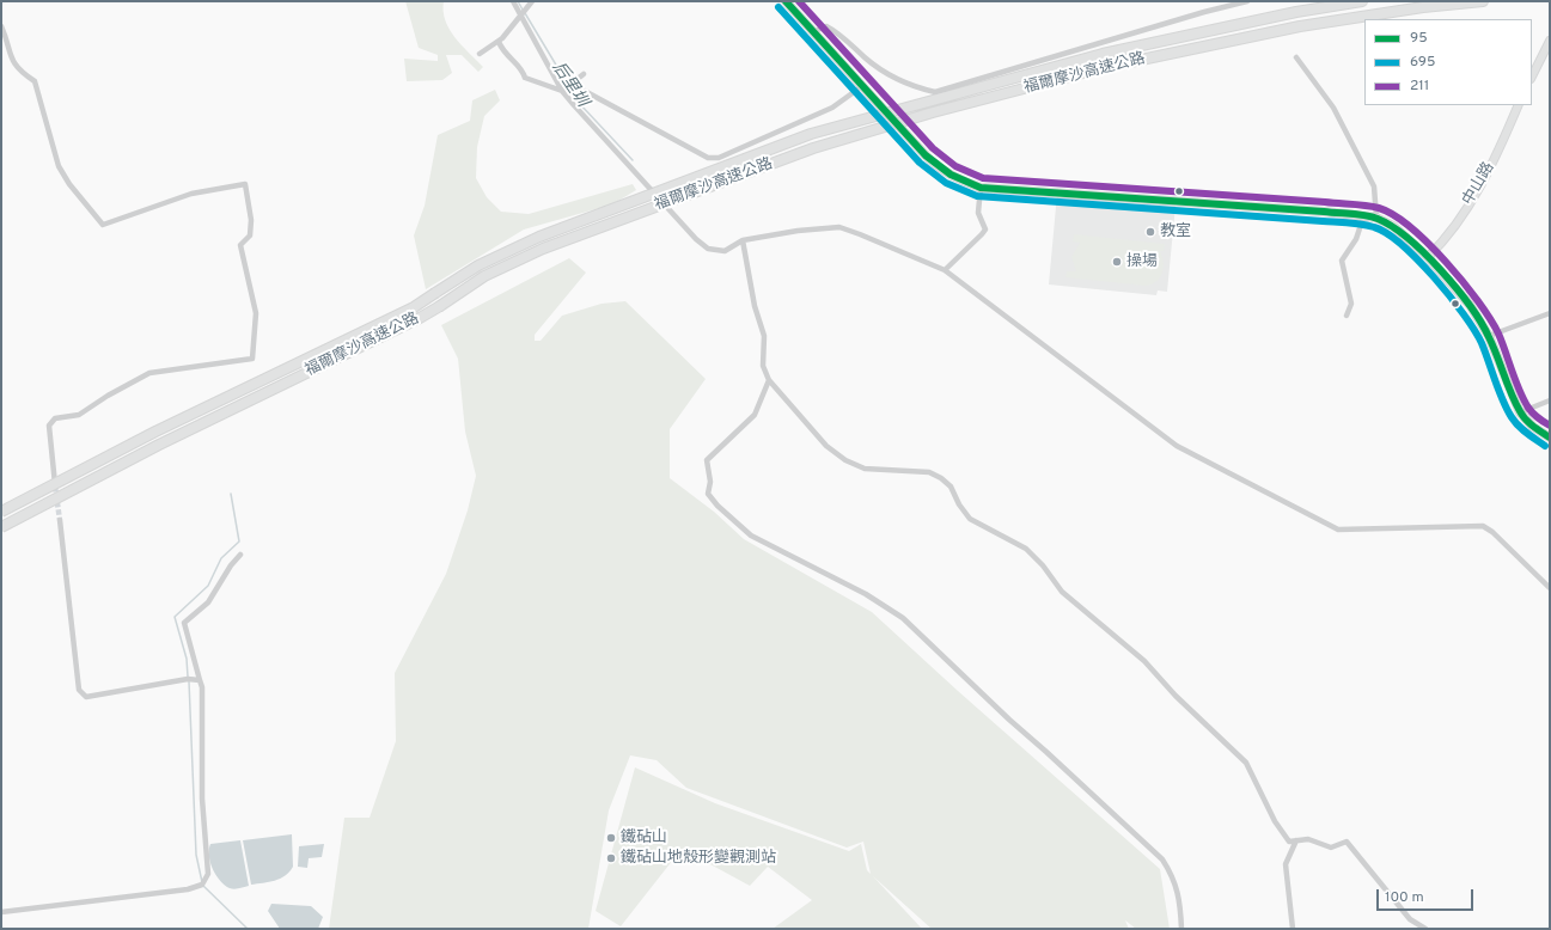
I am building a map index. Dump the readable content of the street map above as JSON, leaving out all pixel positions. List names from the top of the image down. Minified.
{"streets":{"highway":["福爾摩沙高速公路"],"street":["中山路"]},"water":["后里圳"],"places":["教室","操場","鐵砧山","鐵砧山地殼形變觀測站"],"lines":["transit line 95","transit line 211","transit line 695"],"legend":["95","695","211"],"scale_bar":"100 m"}
